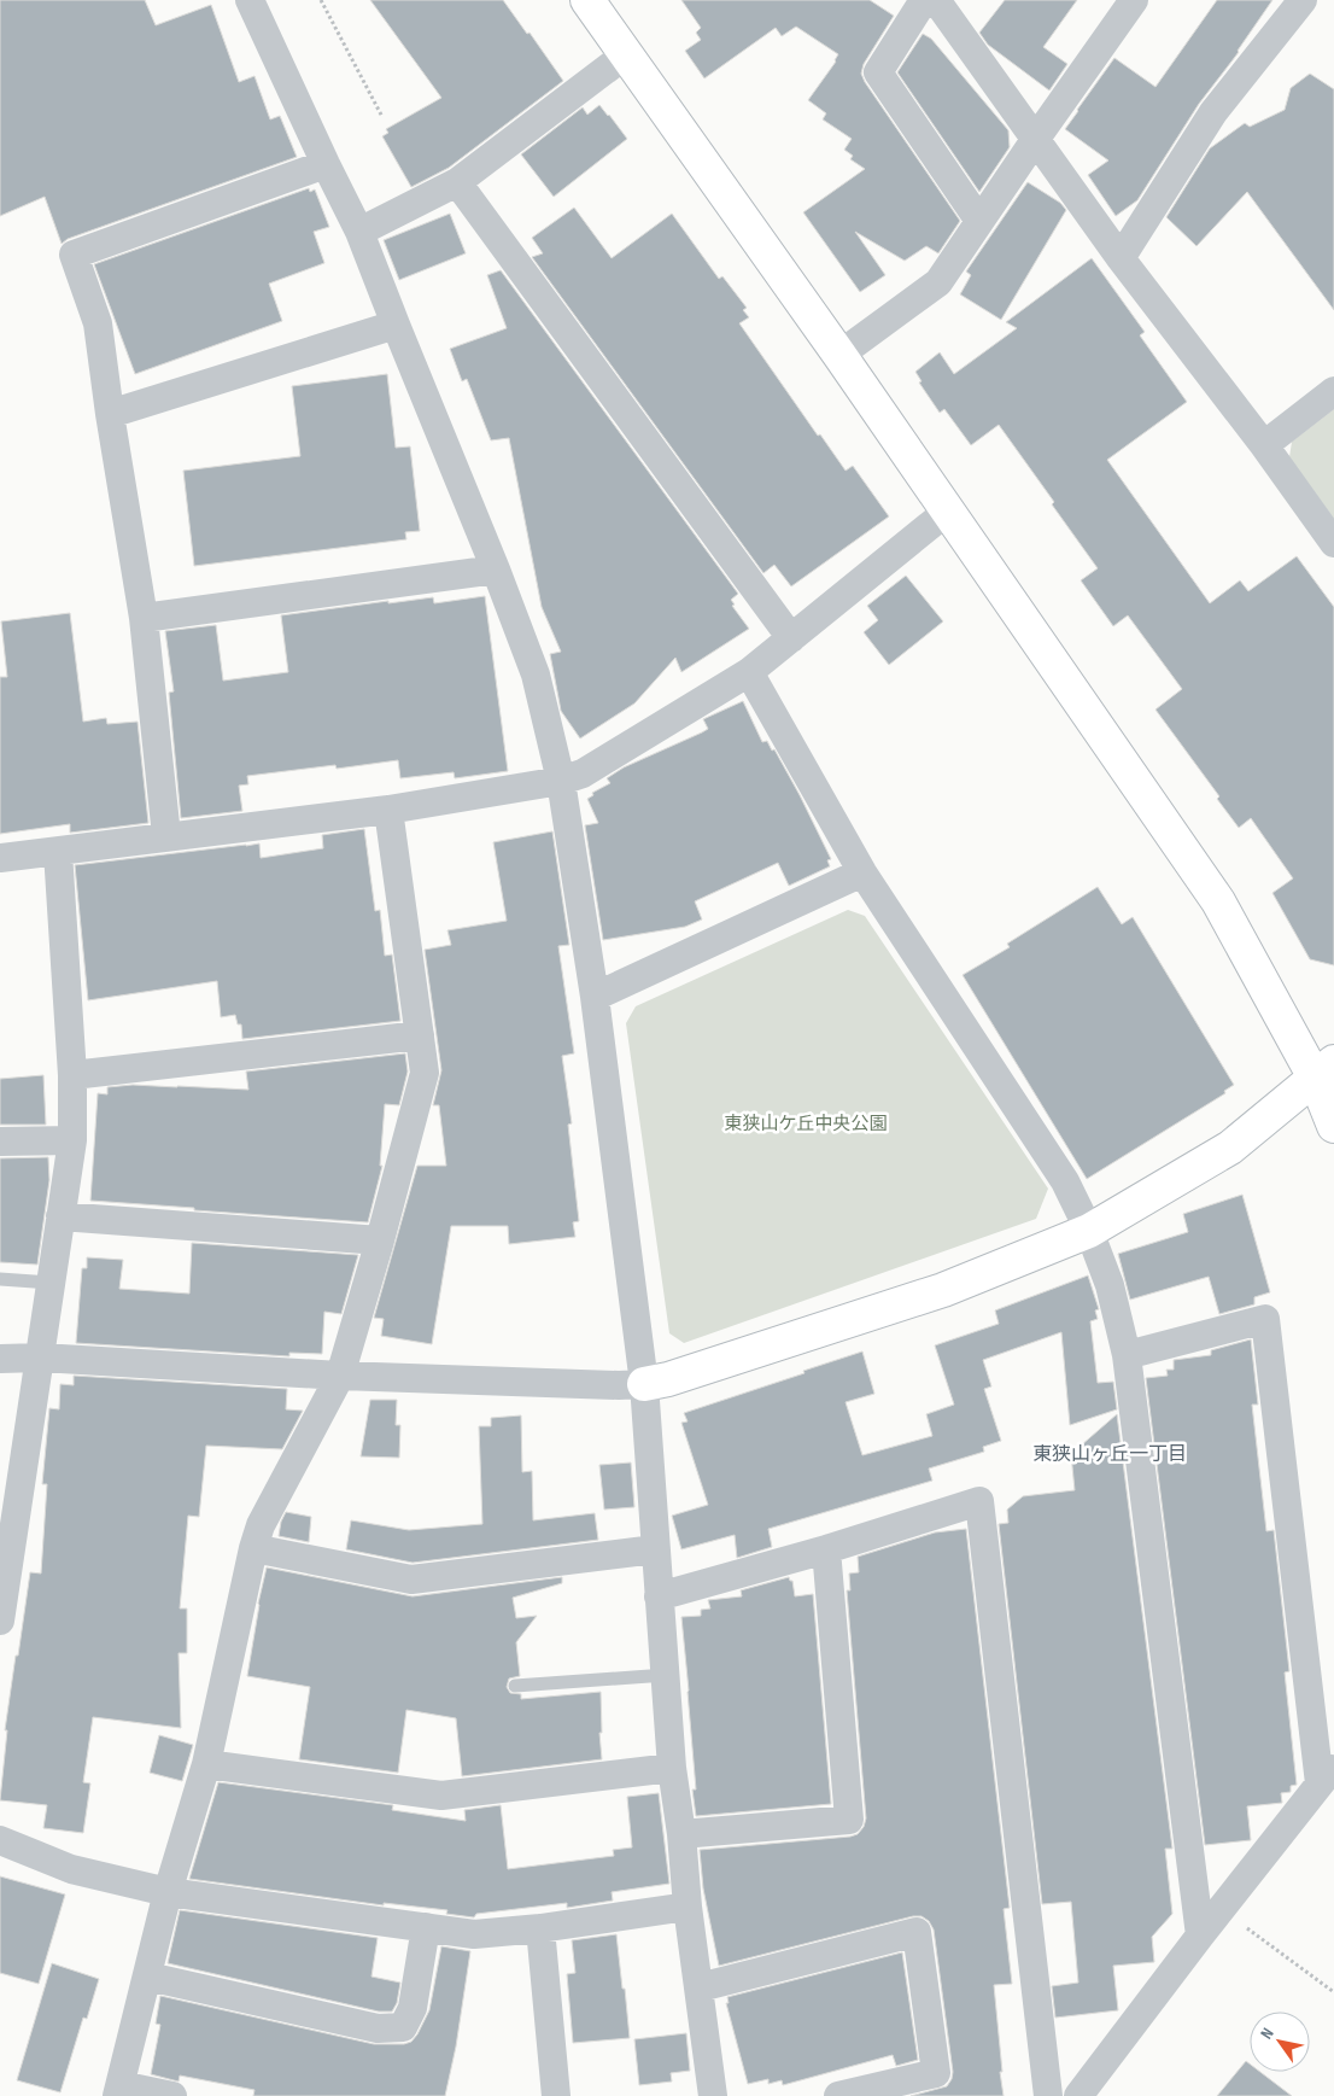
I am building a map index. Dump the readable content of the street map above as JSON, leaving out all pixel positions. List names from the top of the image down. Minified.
{"districts":["東狭山ヶ丘一丁目"],"parks":["東狭山ケ丘中央公園"],"north":"top left"}
